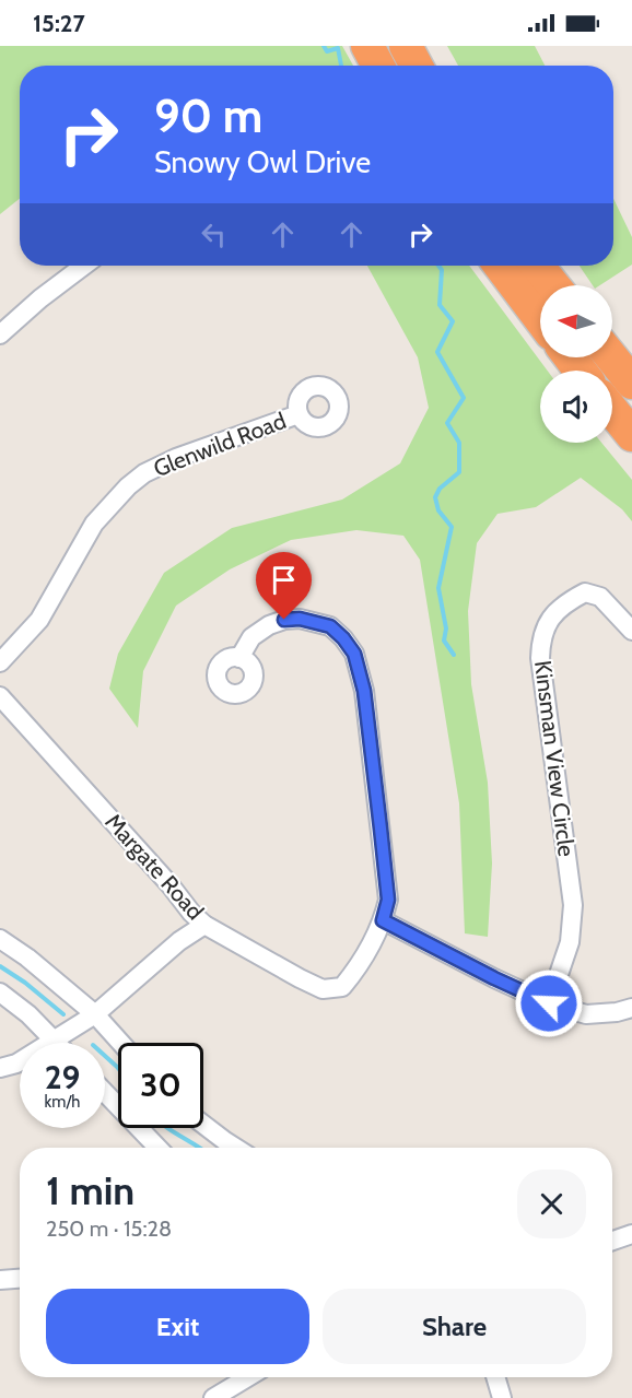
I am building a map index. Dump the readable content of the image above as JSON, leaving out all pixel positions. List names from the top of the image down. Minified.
{"streets":{"street":["Glenwild Road","Kinsman View Circle","Margate Road"]},"north":"left","page":{"status":"15:27","turn":["90 m","Snowy Owl Drive"],"speed":"29 km/h","limit":"30","heading":["1 min","250 m · 15:28"],"buttons":["Exit","Share"]}}
